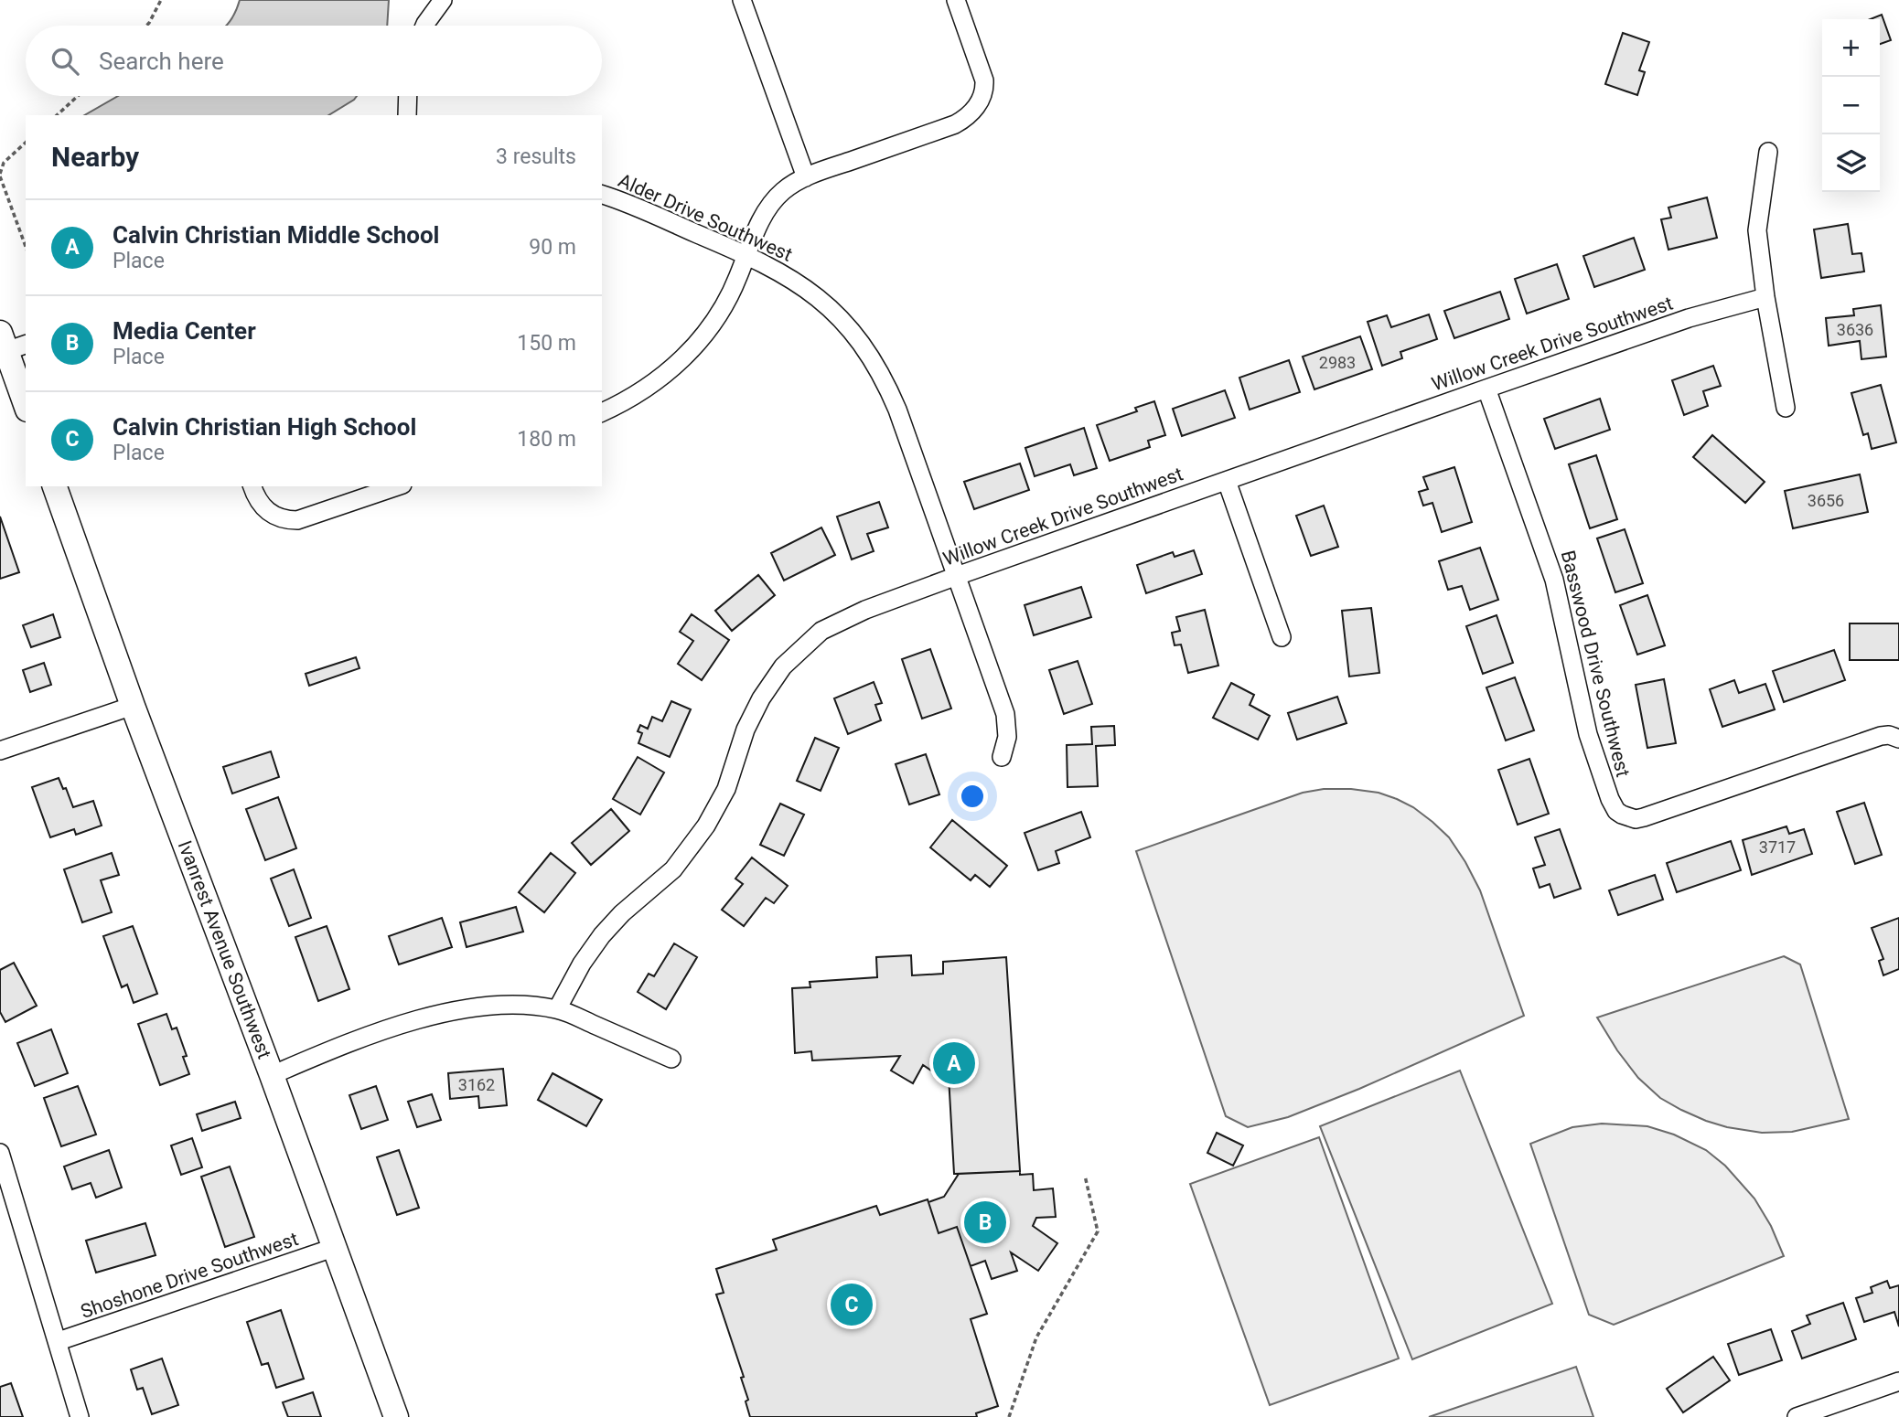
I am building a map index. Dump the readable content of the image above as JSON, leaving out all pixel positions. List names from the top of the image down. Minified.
{"streets":{"street":["Alder Drive Southwest","Willow Creek Drive Southwest","Basswood Drive Southwest","Ivanrest Avenue Southwest","Shoshone Drive Southwest"]},"crossings":[["Alder Drive Southwest","Willow Creek Drive Southwest"],["Willow Creek Drive Southwest","Basswood Drive Southwest"],["Ivanrest Avenue Southwest","Shoshone Drive Southwest"]],"house_numbers":["3636","2983","3656","3717","3162"],"page":{"map_buttons":["+","−"],"search":"Search here","heading":["Nearby","3 results"],"list":[{"mark":"A","name":"Calvin Christian Middle School","note":"Place","value":"90 m"},{"mark":"B","name":"Media Center","note":"Place","value":"150 m"},{"mark":"C","name":"Calvin Christian High School","note":"Place","value":"180 m"}],"pins":["A","B","C"]}}
